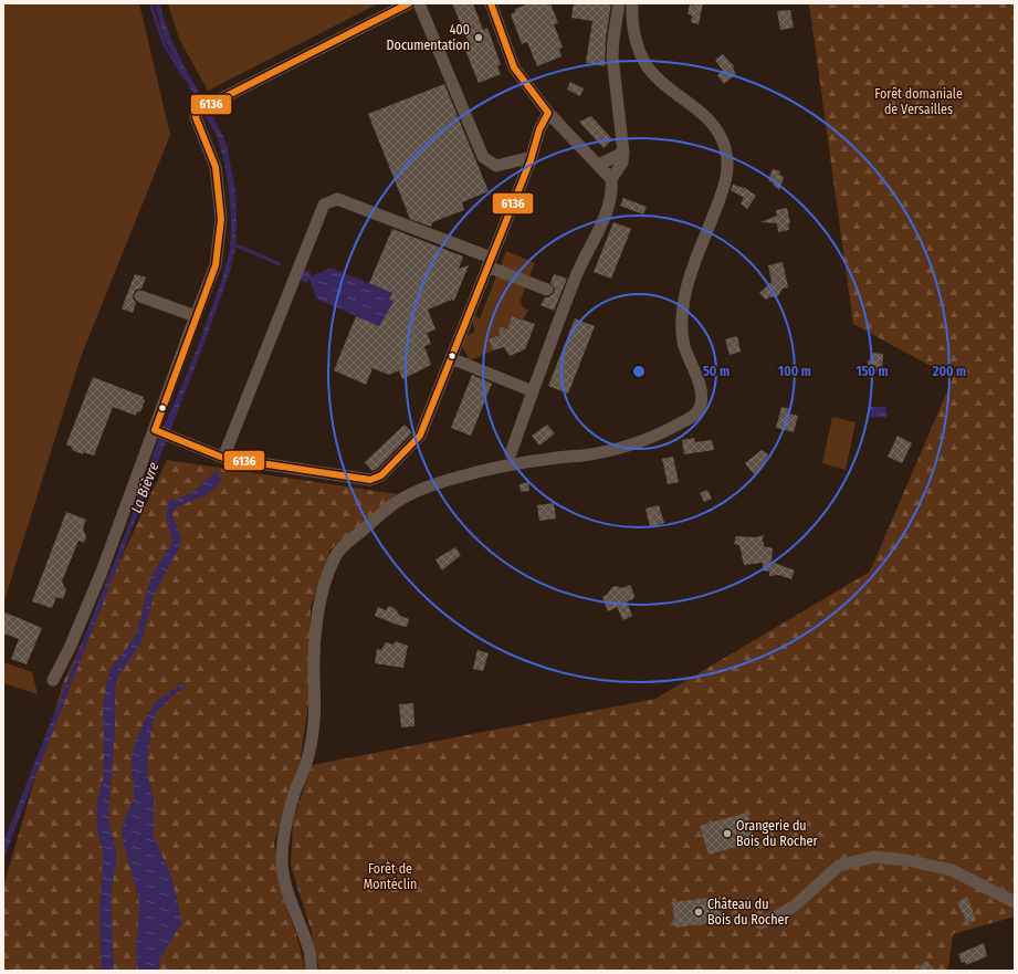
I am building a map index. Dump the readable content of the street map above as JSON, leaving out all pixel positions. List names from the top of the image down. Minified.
{"water":["La Bièvre"],"parks":["Forêt domaniale de Versailles","Forêt de Montéclin"],"places":["400 Documentation","Orangerie du Bois du Rocher","Château du Bois du Rocher"],"lines":["transit line 6136"],"rings":["50 m","100 m","150 m","200 m"]}
